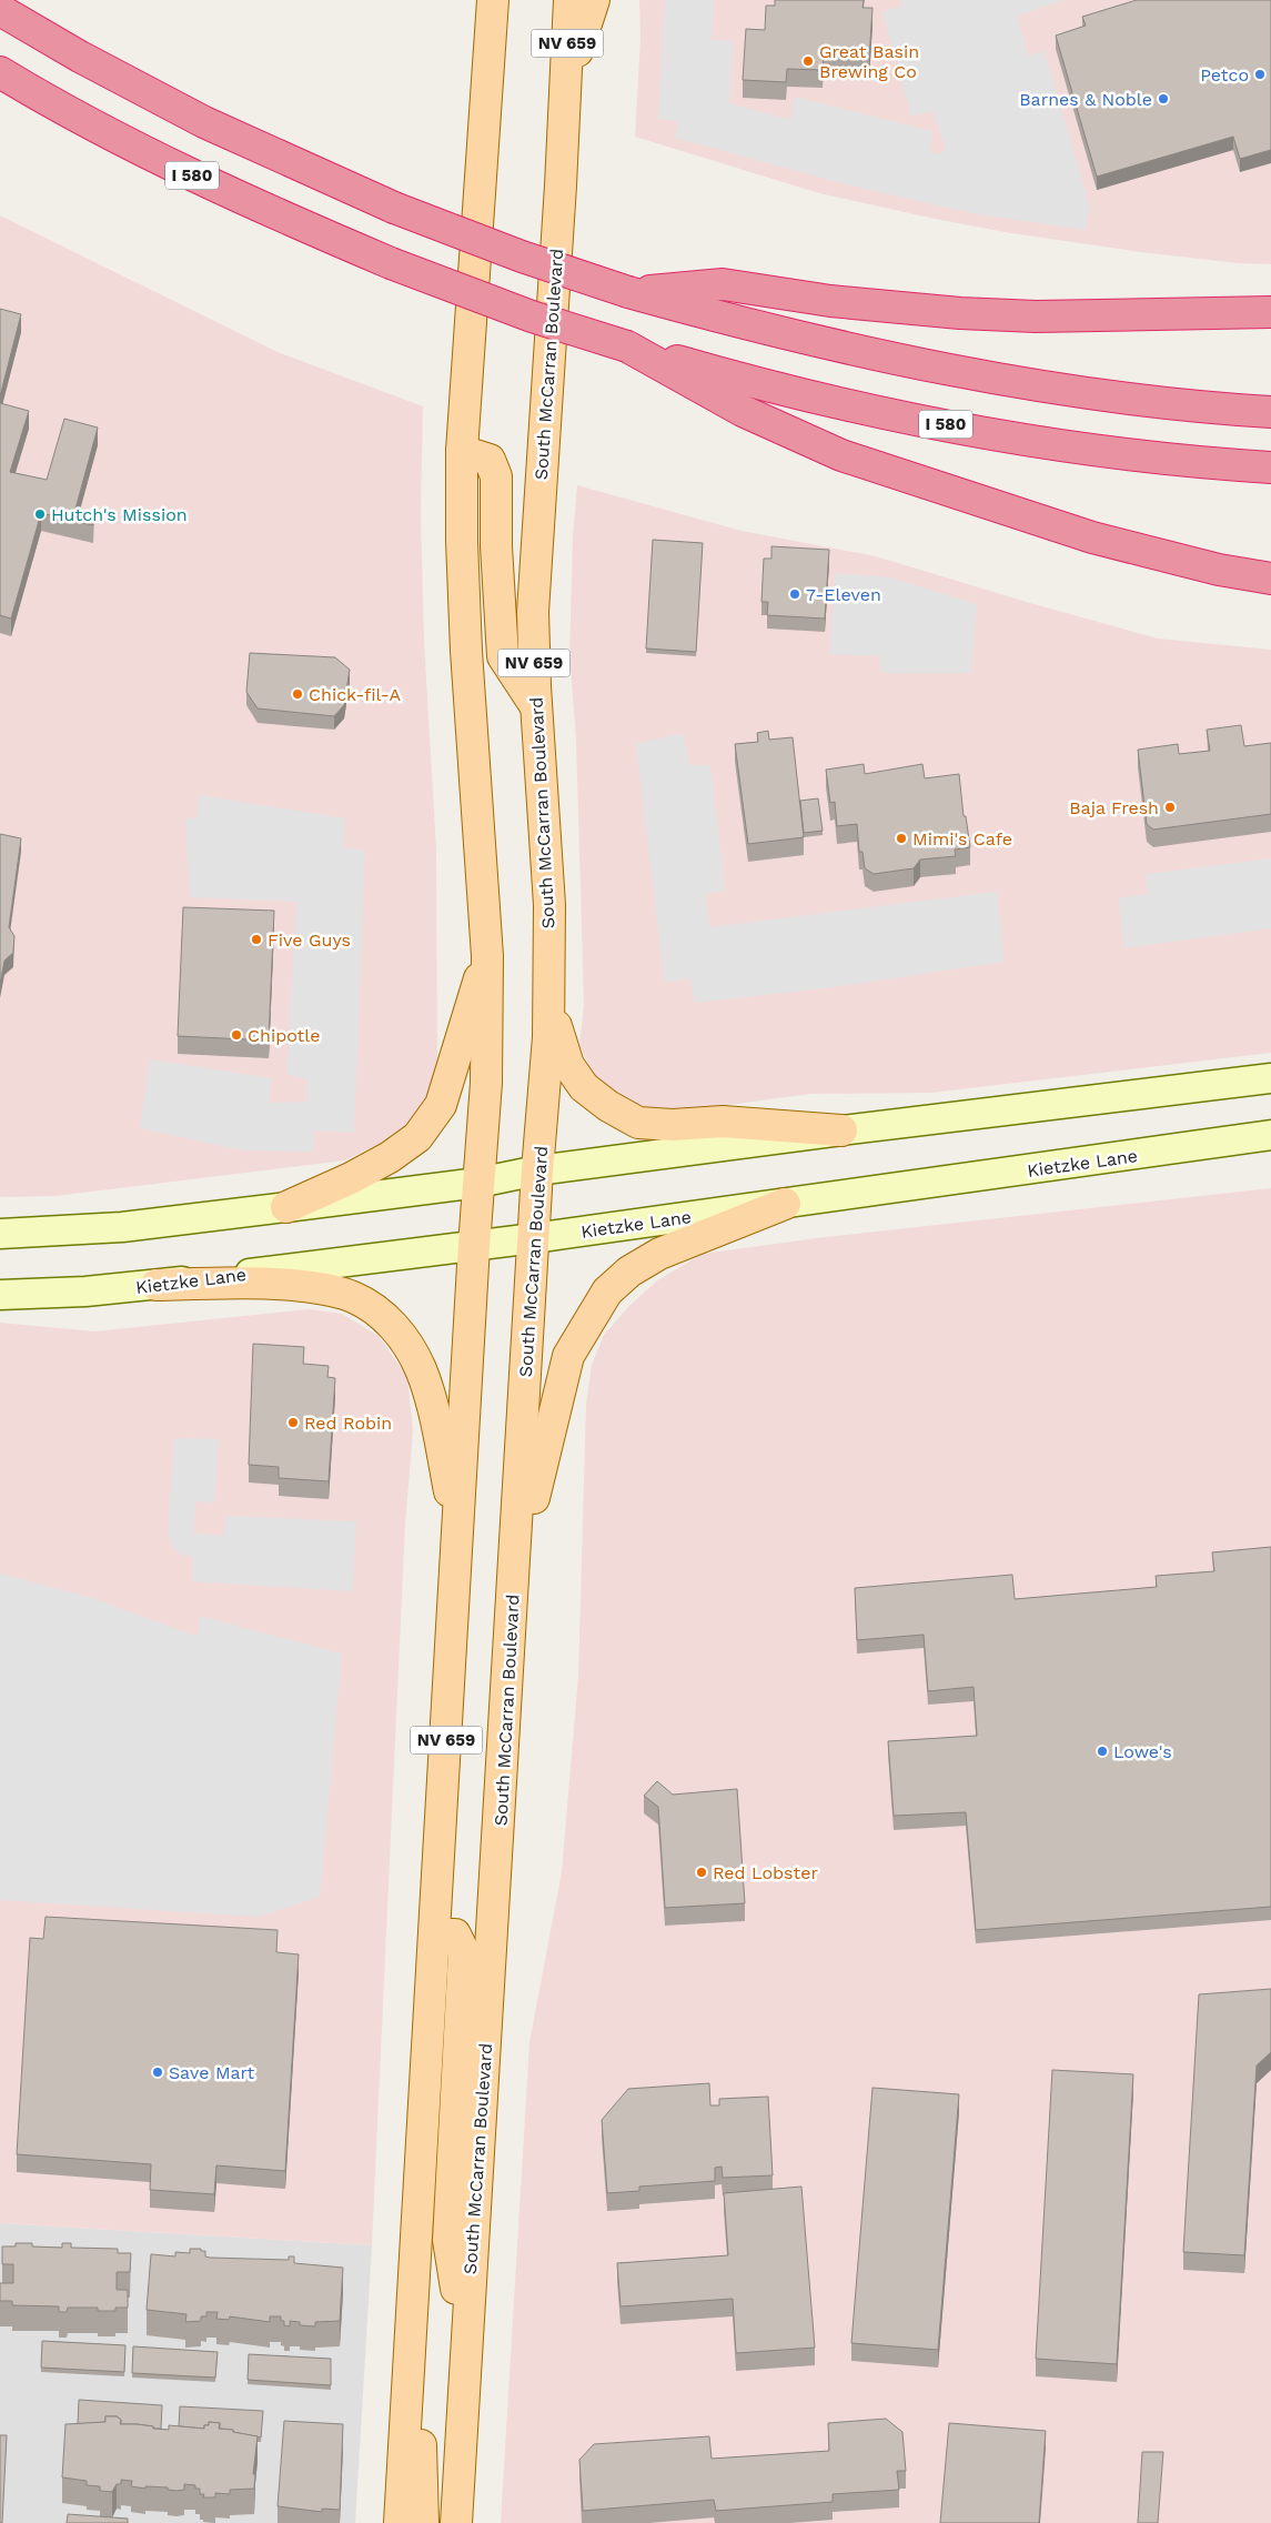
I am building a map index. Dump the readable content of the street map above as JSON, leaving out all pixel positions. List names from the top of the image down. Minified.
{"streets":{"highway":["I 580"],"main road":["NV 659","South McCarran Boulevard","Kietzke Lane"]},"crossings":[["NV 659","Kietzke Lane"],["South McCarran Boulevard","Kietzke Lane"]],"places":["Great Basin Brewing Co","Petco","Barnes & Noble","Hutch's Mission","7-Eleven","Chick-fil-A","Baja Fresh","Mimi's Cafe","Five Guys","Chipotle","Red Robin","Lowe's","Red Lobster","Save Mart"]}
